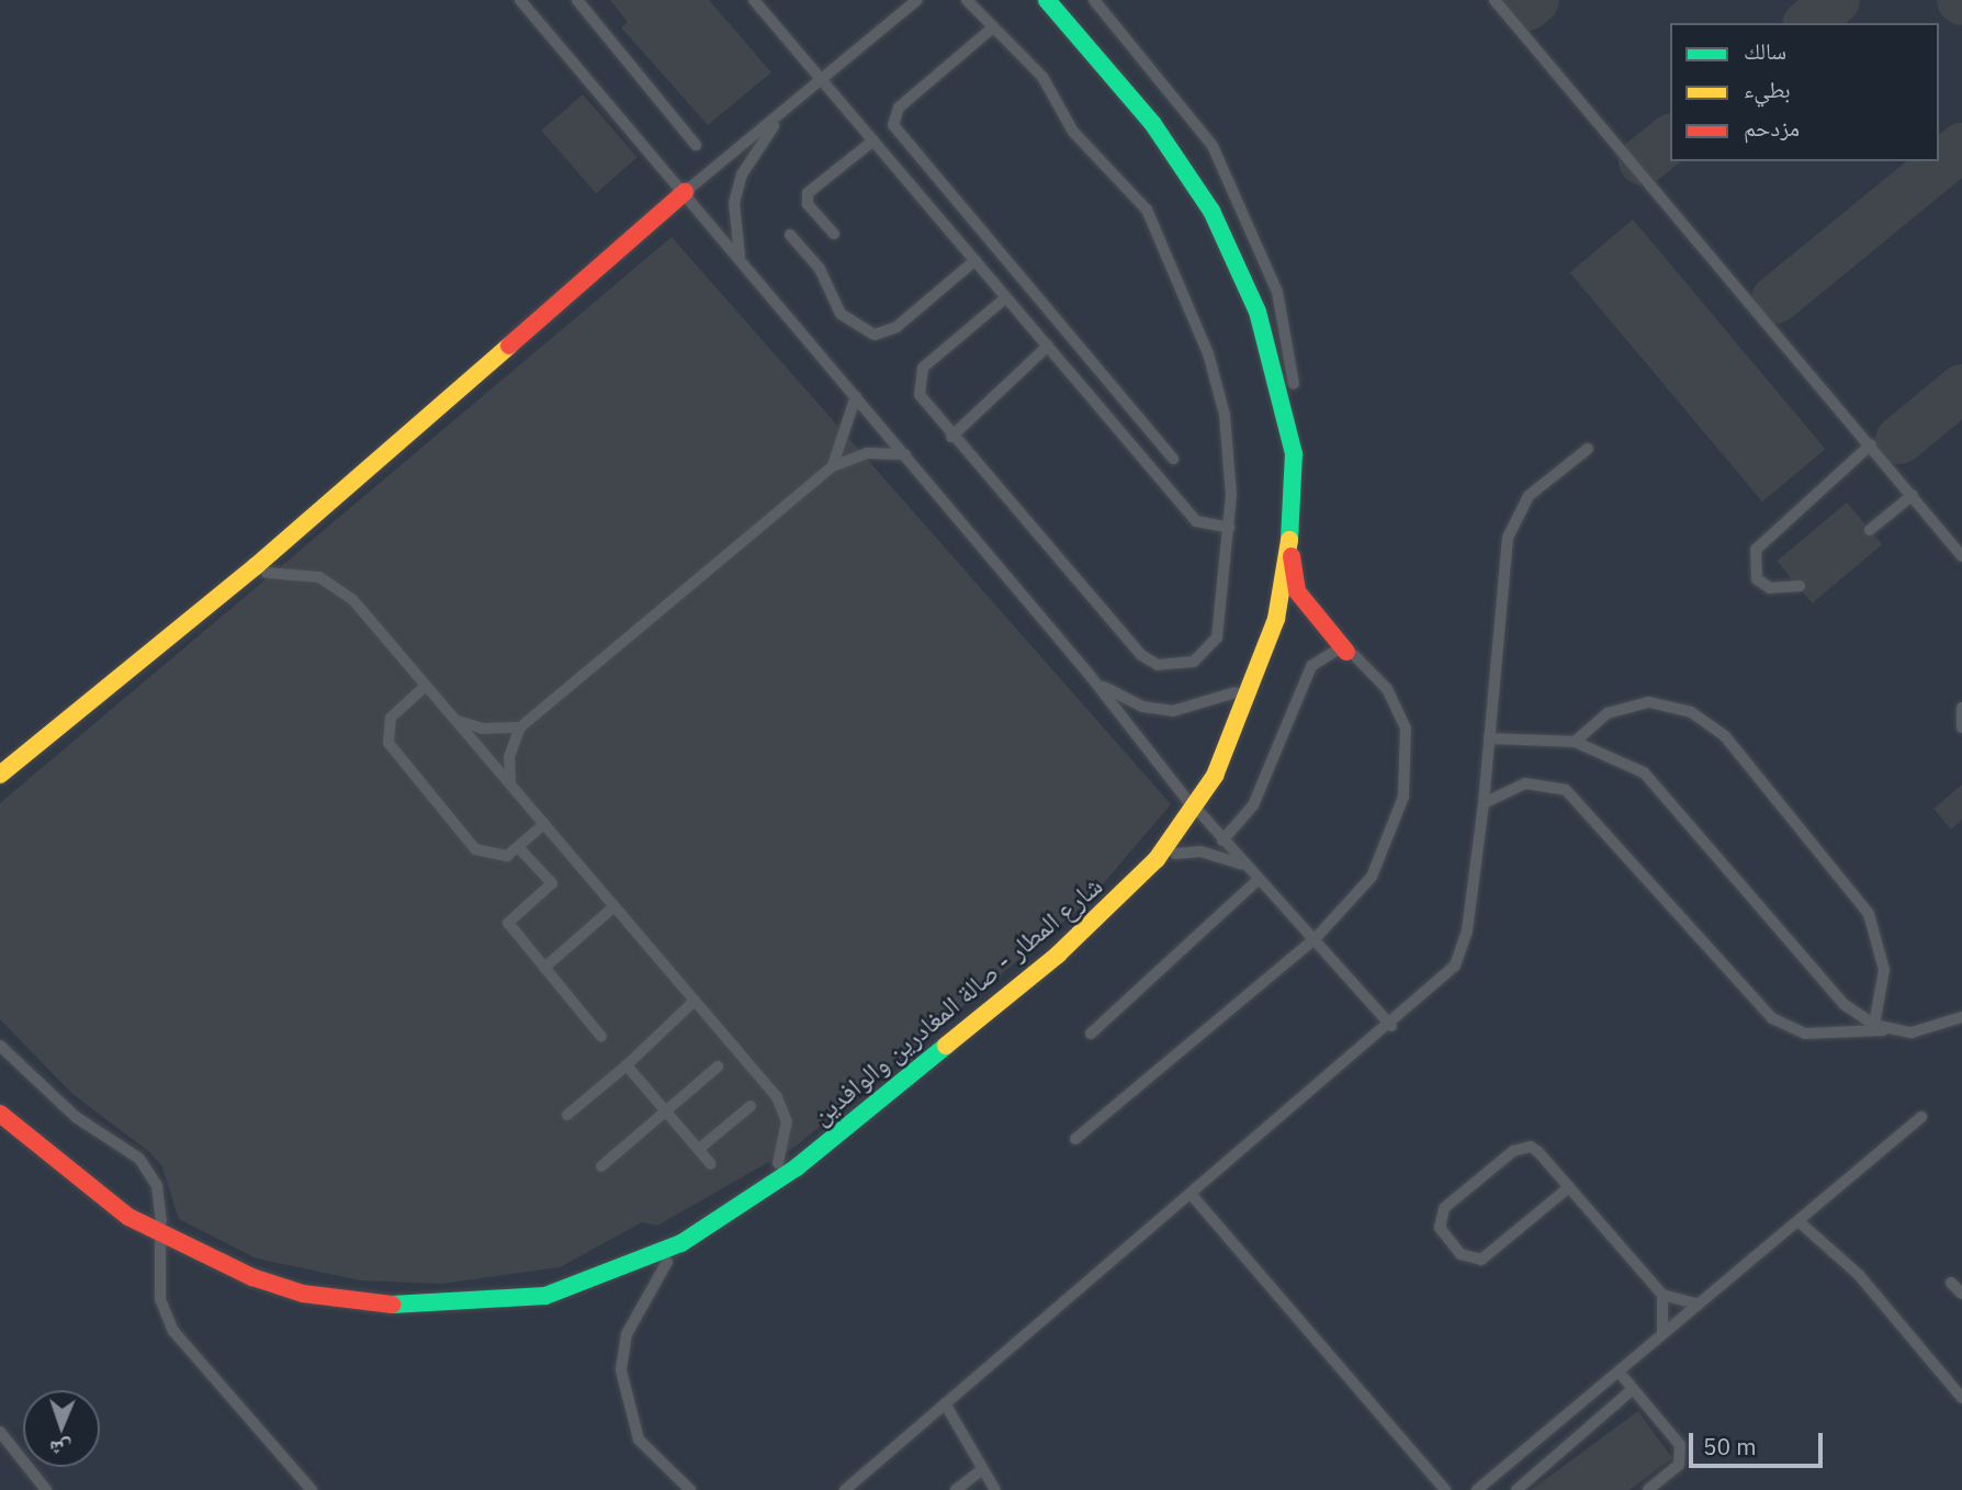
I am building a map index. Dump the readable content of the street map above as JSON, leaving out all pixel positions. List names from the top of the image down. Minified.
{"streets":{"highway":["شارع المطار - صالة المغادرين والوافدين"]},"legend":["سالك","بطيء","مزدحم"],"scale_bar":"50 m","north":"bottom"}
